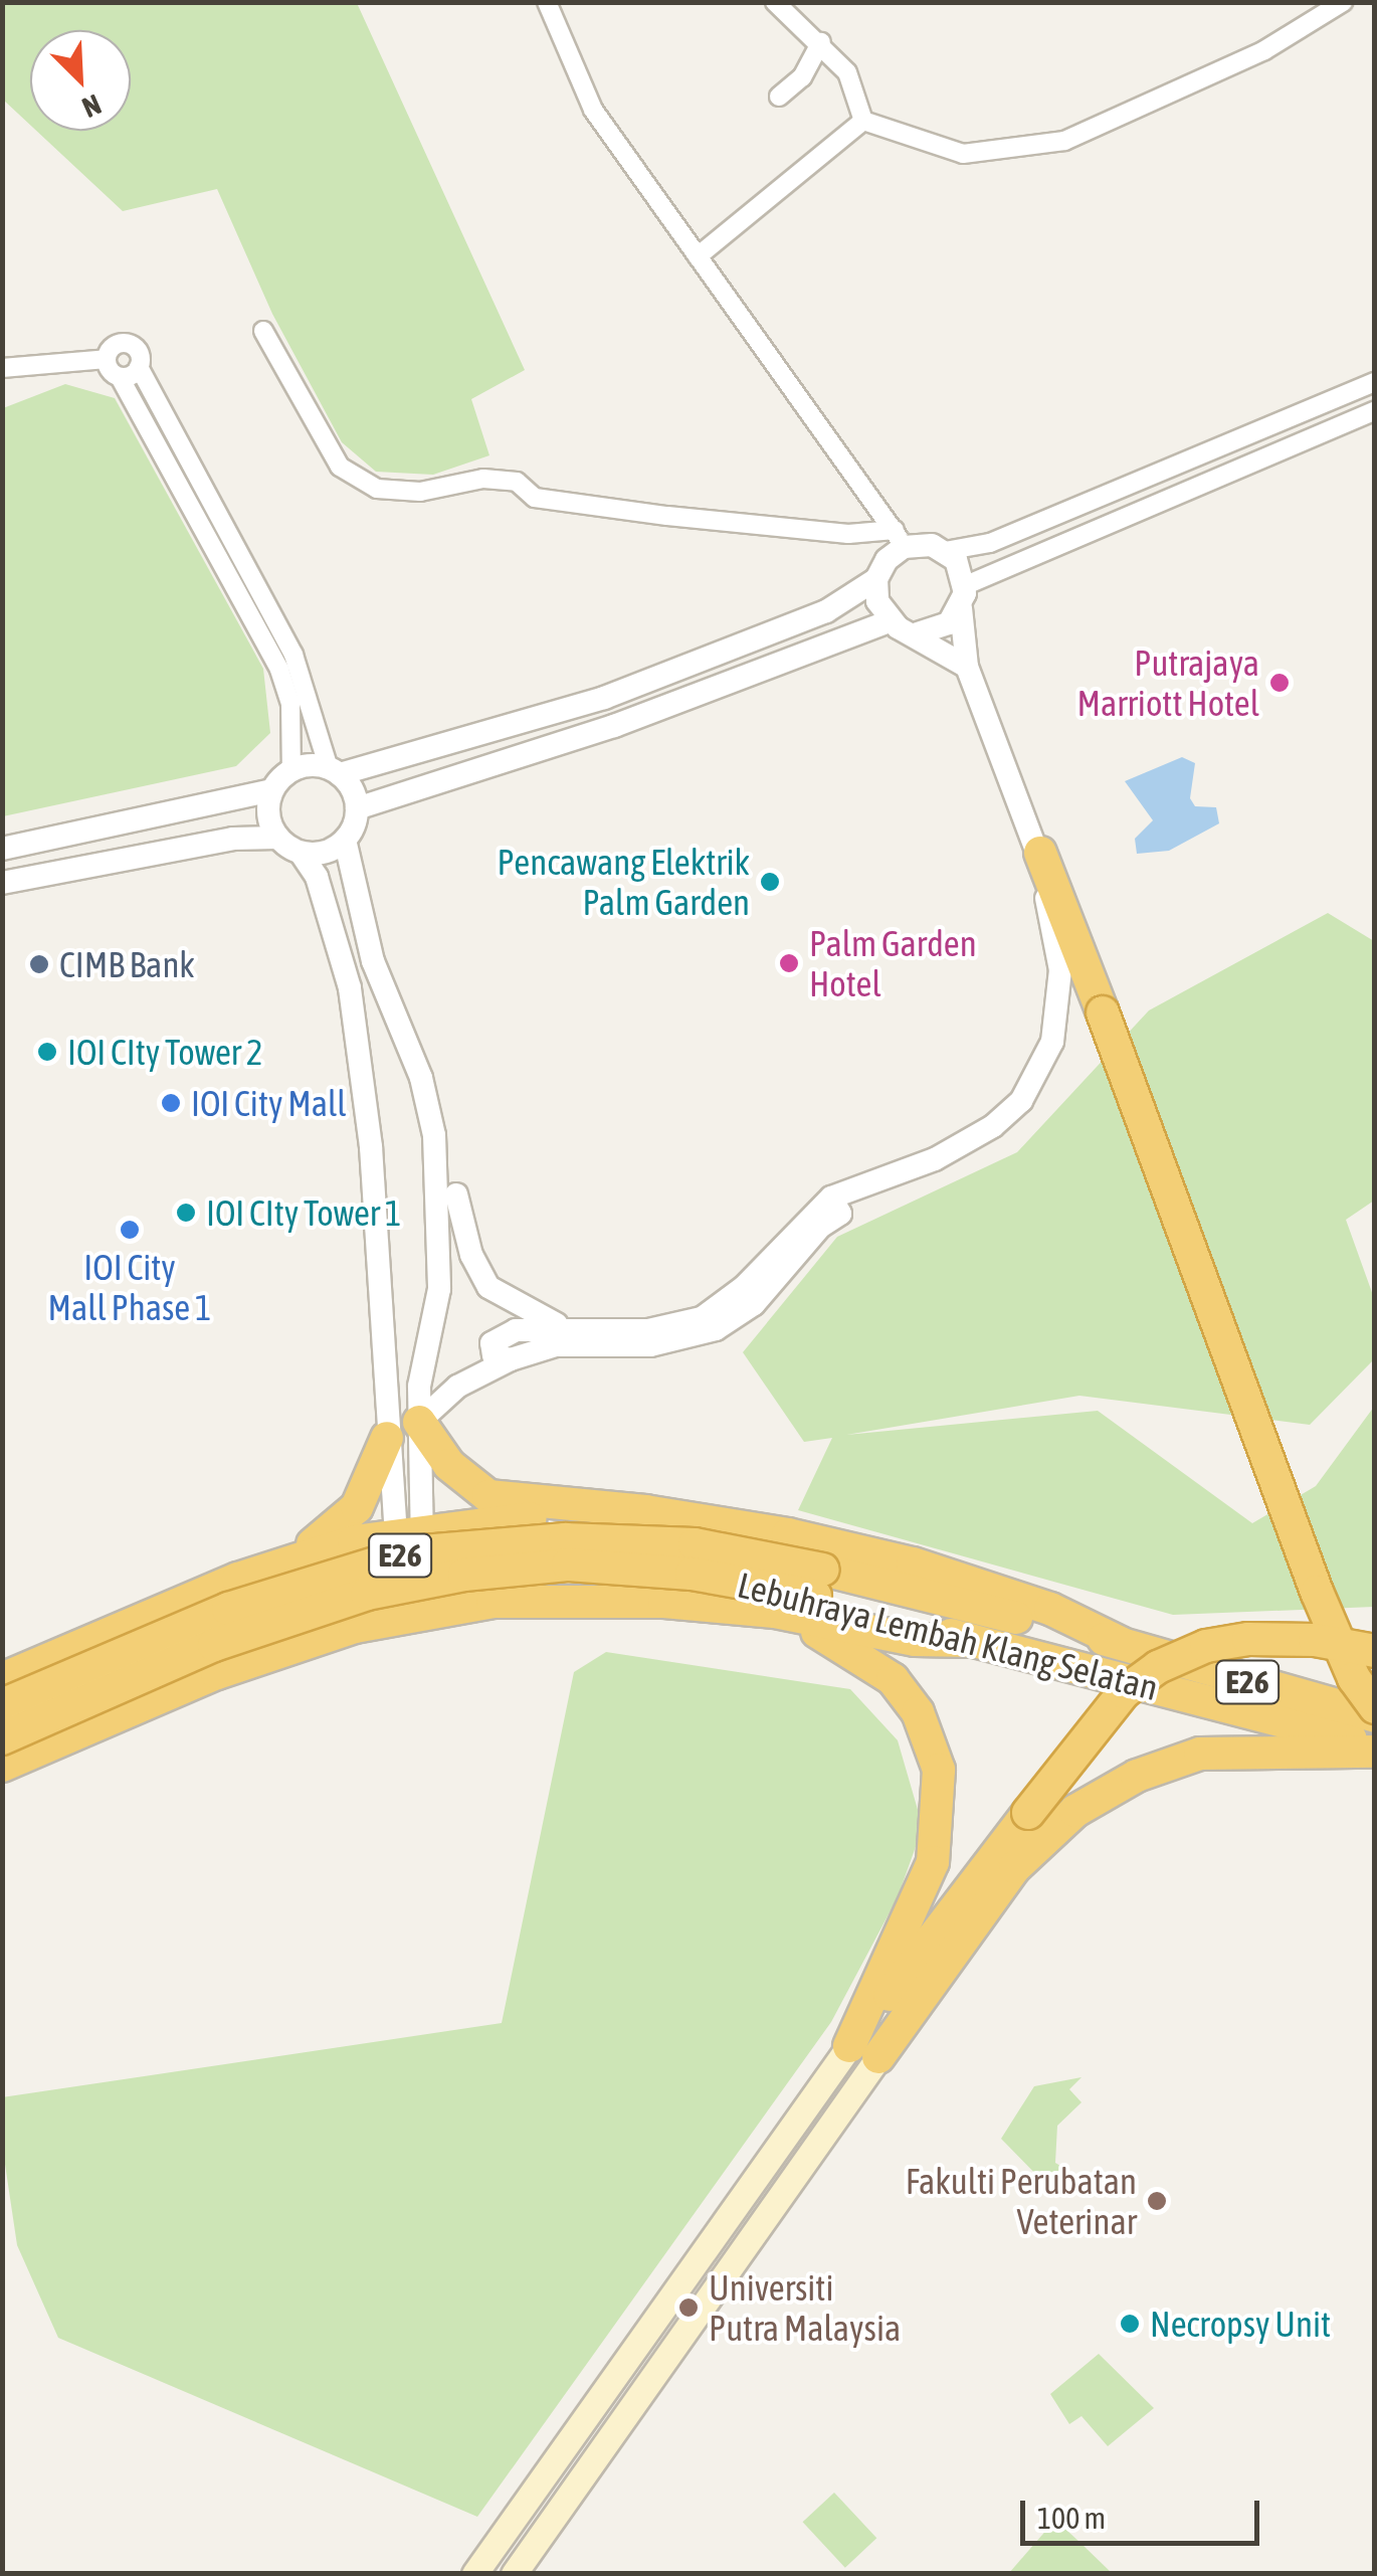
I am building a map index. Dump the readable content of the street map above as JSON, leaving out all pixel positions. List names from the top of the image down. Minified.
{"streets":{"highway":["E26","Lebuhraya Lembah Klang Selatan"]},"places":["Putrajaya Marriott Hotel","Pencawang Elektrik Palm Garden","Palm Garden Hotel","CIMB Bank","IOI CIty Tower 2","IOI City Mall","IOI CIty Tower 1","IOI City Mall Phase 1","Fakulti Perubatan Veterinar","Universiti Putra Malaysia","Necropsy Unit"],"scale_bar":"100 m","north":"bottom right"}
